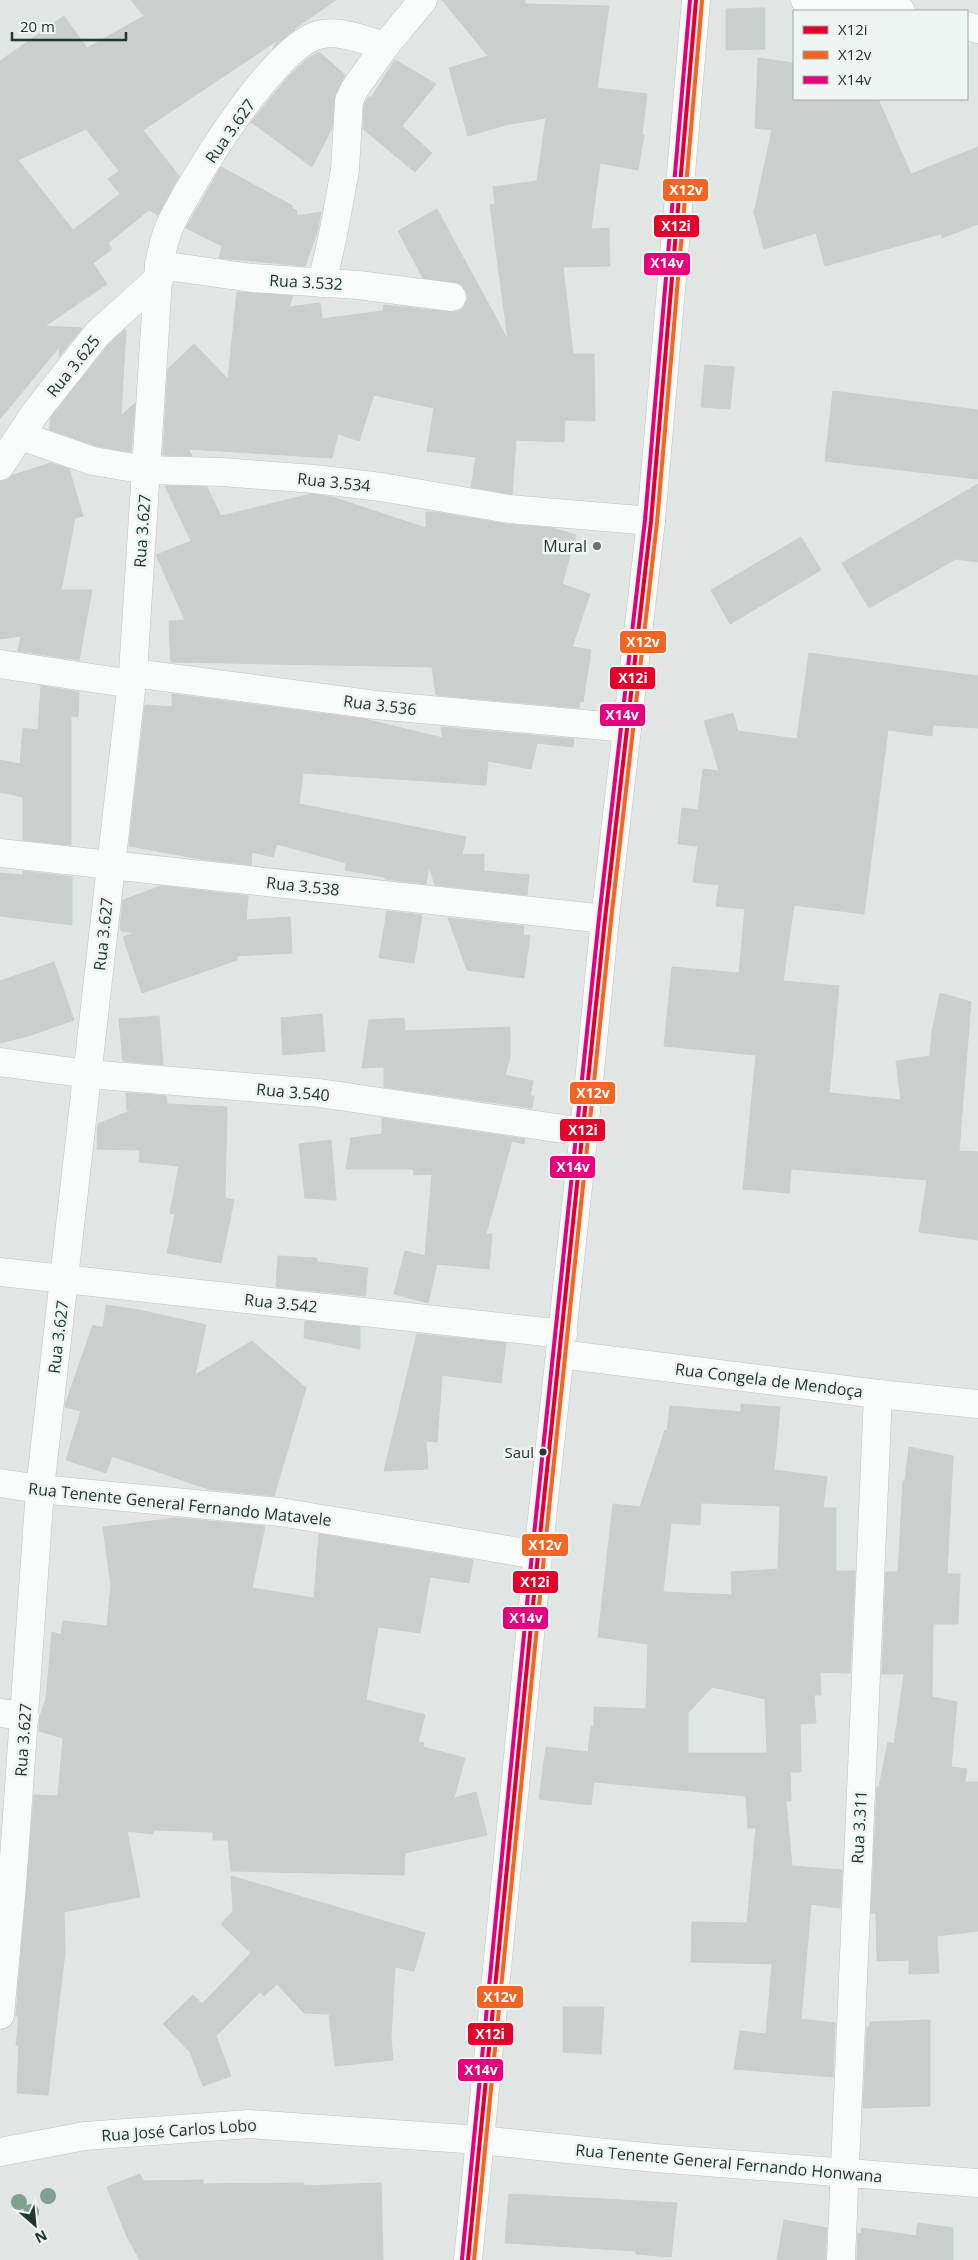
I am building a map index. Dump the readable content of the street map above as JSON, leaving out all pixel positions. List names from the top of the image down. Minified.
{"streets":{"street":["Rua 3.627","Rua 3.532","Rua 3.625","Rua 3.534","Rua 3.536","Rua 3.538","Rua 3.540","Rua 3.542","Rua Congela de Mendoça","Rua Tenente General Fernando Matavele","Rua 3.311","Rua José Carlos Lobo","Rua Tenente General Fernando Honwana"]},"crossings":[["Rua 3.627","Rua 3.532"],["Rua 3.627","Rua 3.625"],["Rua 3.627","Rua 3.534"],["Rua 3.627","Rua 3.536"],["Rua 3.627","Rua 3.538"],["Rua 3.627","Rua 3.540"],["Rua 3.627","Rua 3.542"],["Rua 3.627","Rua Tenente General Fernando Matavele"],["Rua 3.532","Rua 3.625"],["Rua 3.625","Rua 3.534"],["Rua 3.542","Rua Congela de Mendoça"],["Rua Congela de Mendoça","Rua 3.311"],["Rua 3.311","Rua Tenente General Fernando Honwana"],["Rua José Carlos Lobo","Rua Tenente General Fernando Honwana"]],"places":["Mural","Saul"],"lines":["transit line X12i","transit line X14v","transit line X12v"],"legend":["X12i","X12v","X14v"],"scale_bar":"20 m","north":"bottom right"}
